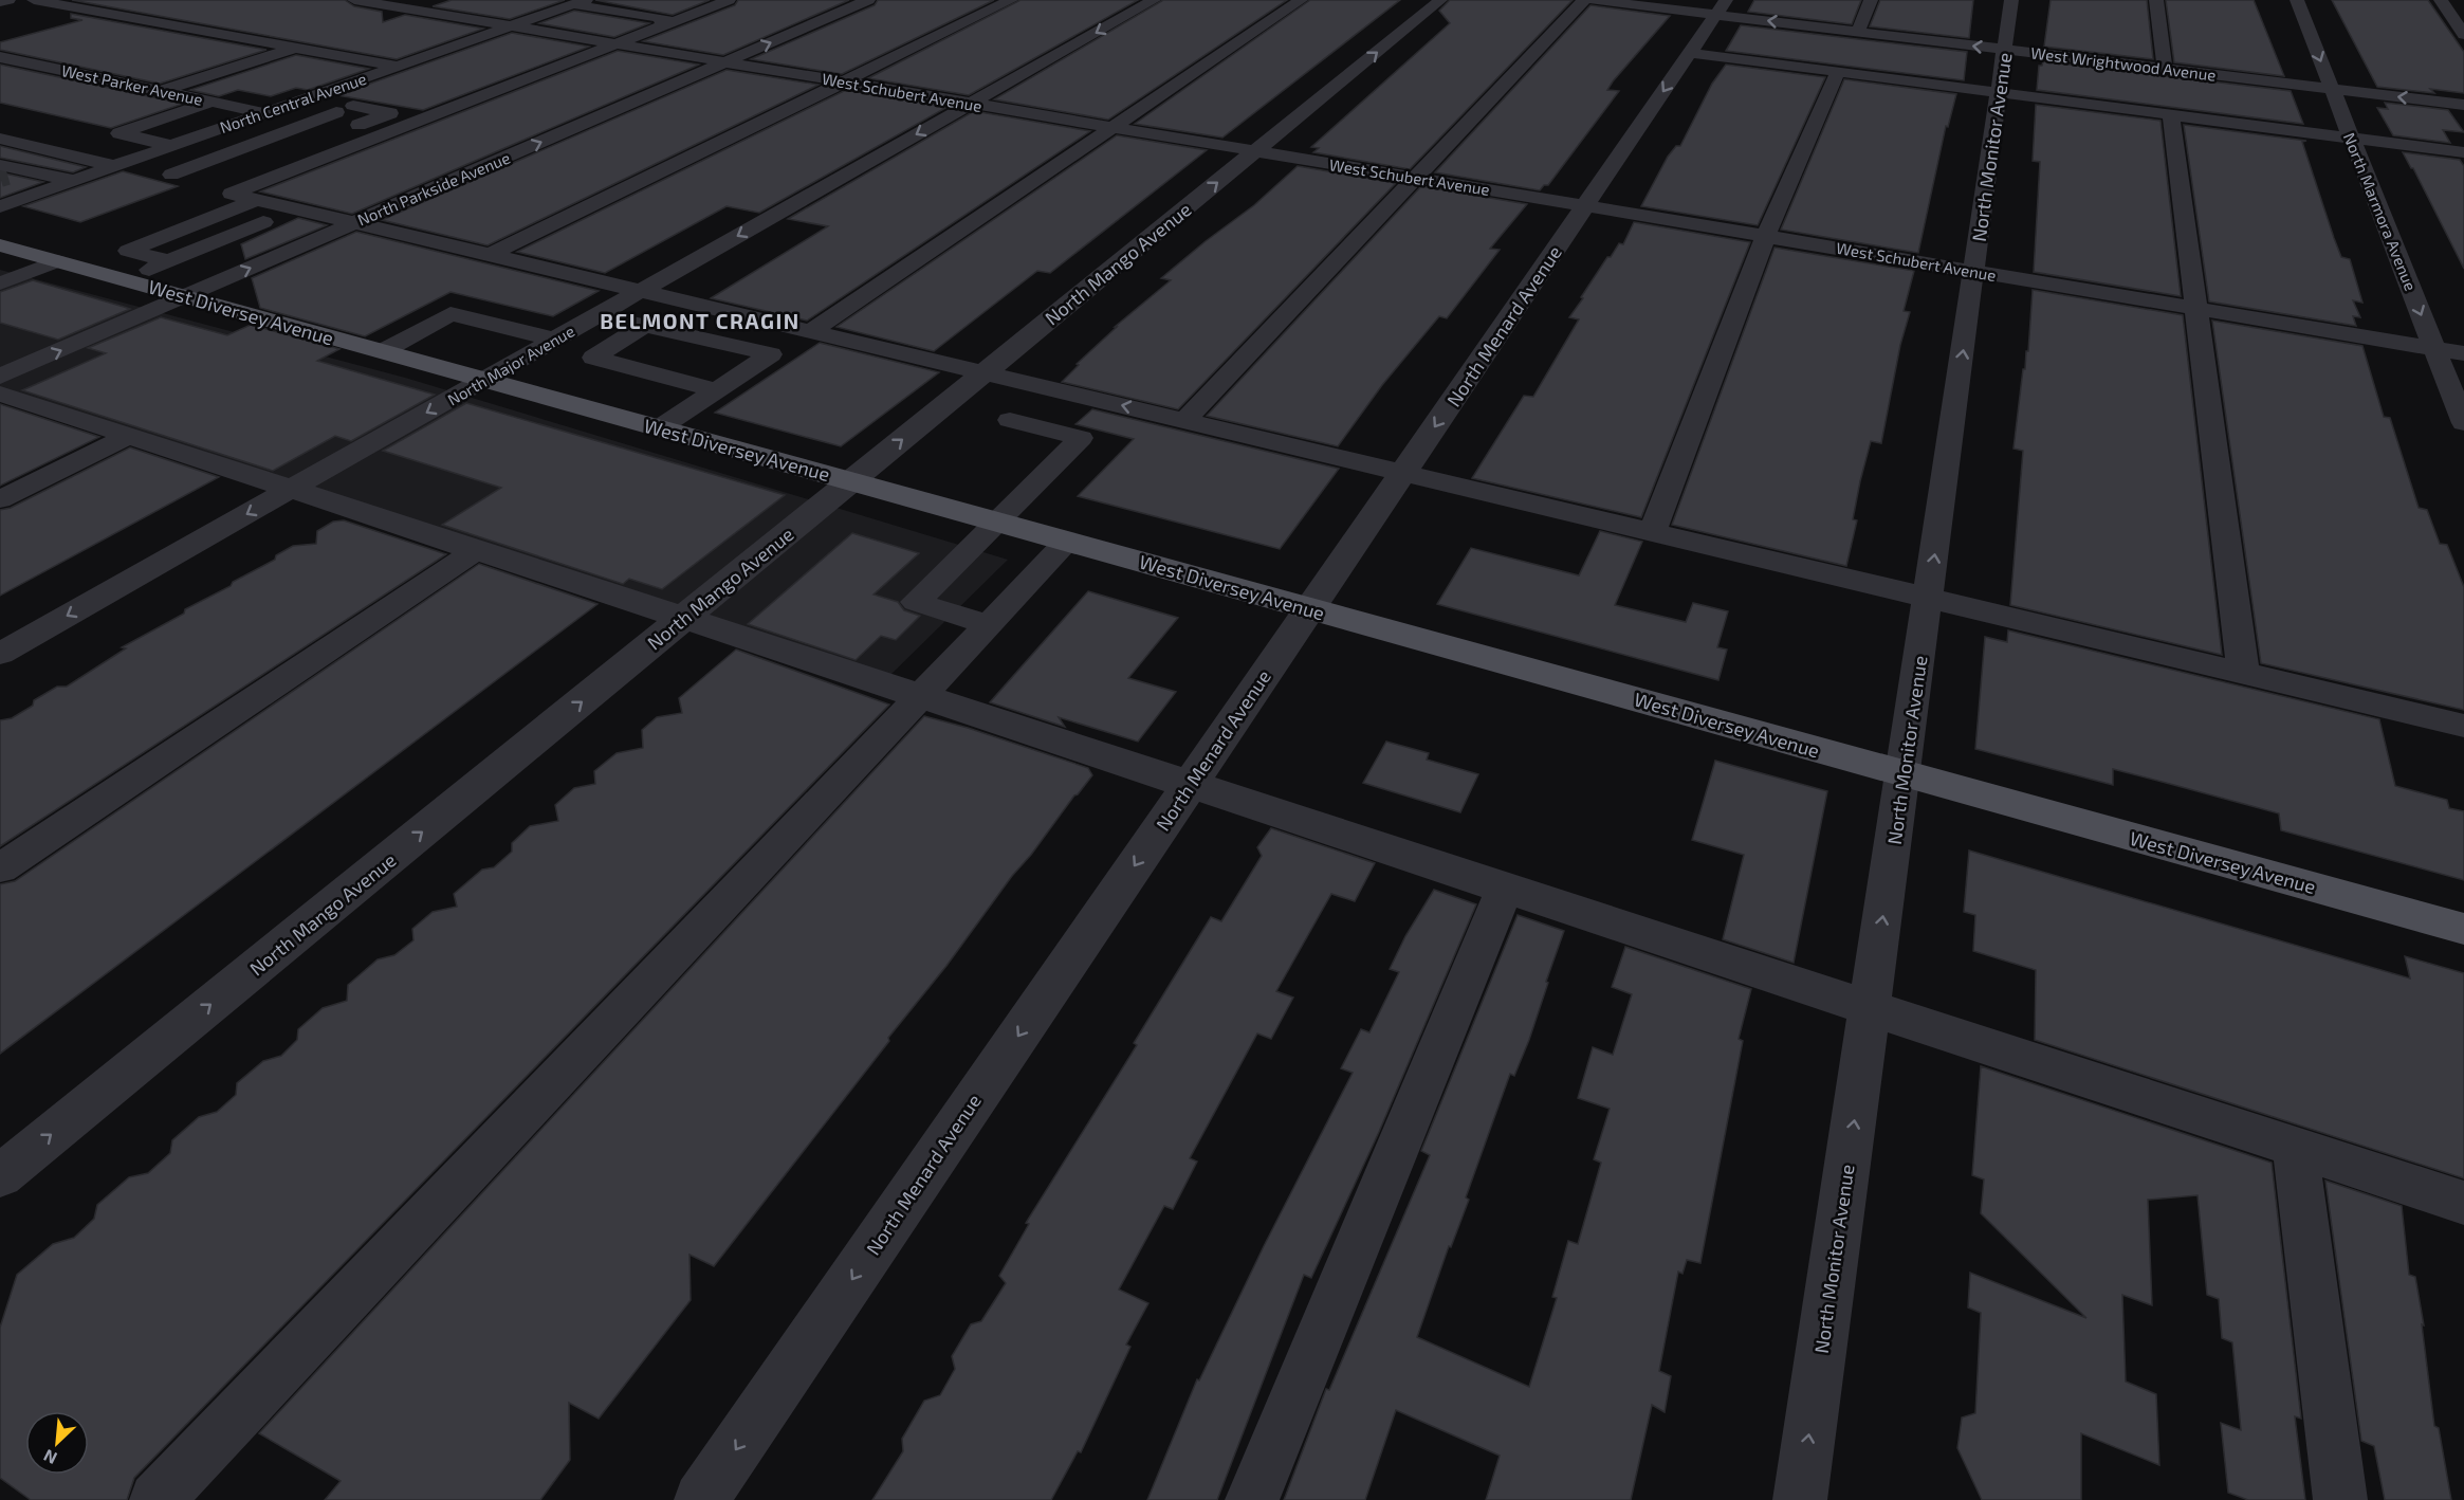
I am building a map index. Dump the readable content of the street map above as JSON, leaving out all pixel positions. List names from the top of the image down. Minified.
{"streets":{"main road":["West Diversey Avenue"],"street":["West Wrightwood Avenue","West Parker Avenue","West Schubert Avenue","North Central Avenue","North Monitor Avenue","North Parkside Avenue","North Marmora Avenue","North Mango Avenue","North Menard Avenue","North Major Avenue"]},"crossings":[["West Wrightwood Avenue","North Monitor Avenue"],["West Wrightwood Avenue","North Marmora Avenue"],["West Wrightwood Avenue","North Menard Avenue"],["West Parker Avenue","North Central Avenue"],["West Schubert Avenue","North Central Avenue"],["West Schubert Avenue","North Monitor Avenue"],["West Schubert Avenue","North Parkside Avenue"],["West Schubert Avenue","North Marmora Avenue"],["West Schubert Avenue","North Mango Avenue"],["West Schubert Avenue","North Menard Avenue"],["West Schubert Avenue","North Major Avenue"],["North Monitor Avenue","West Diversey Avenue"],["North Parkside Avenue","West Diversey Avenue"],["North Mango Avenue","West Diversey Avenue"],["West Diversey Avenue","North Menard Avenue"],["West Diversey Avenue","North Major Avenue"]],"districts":["BELMONT CRAGIN"],"north":"bottom left"}
